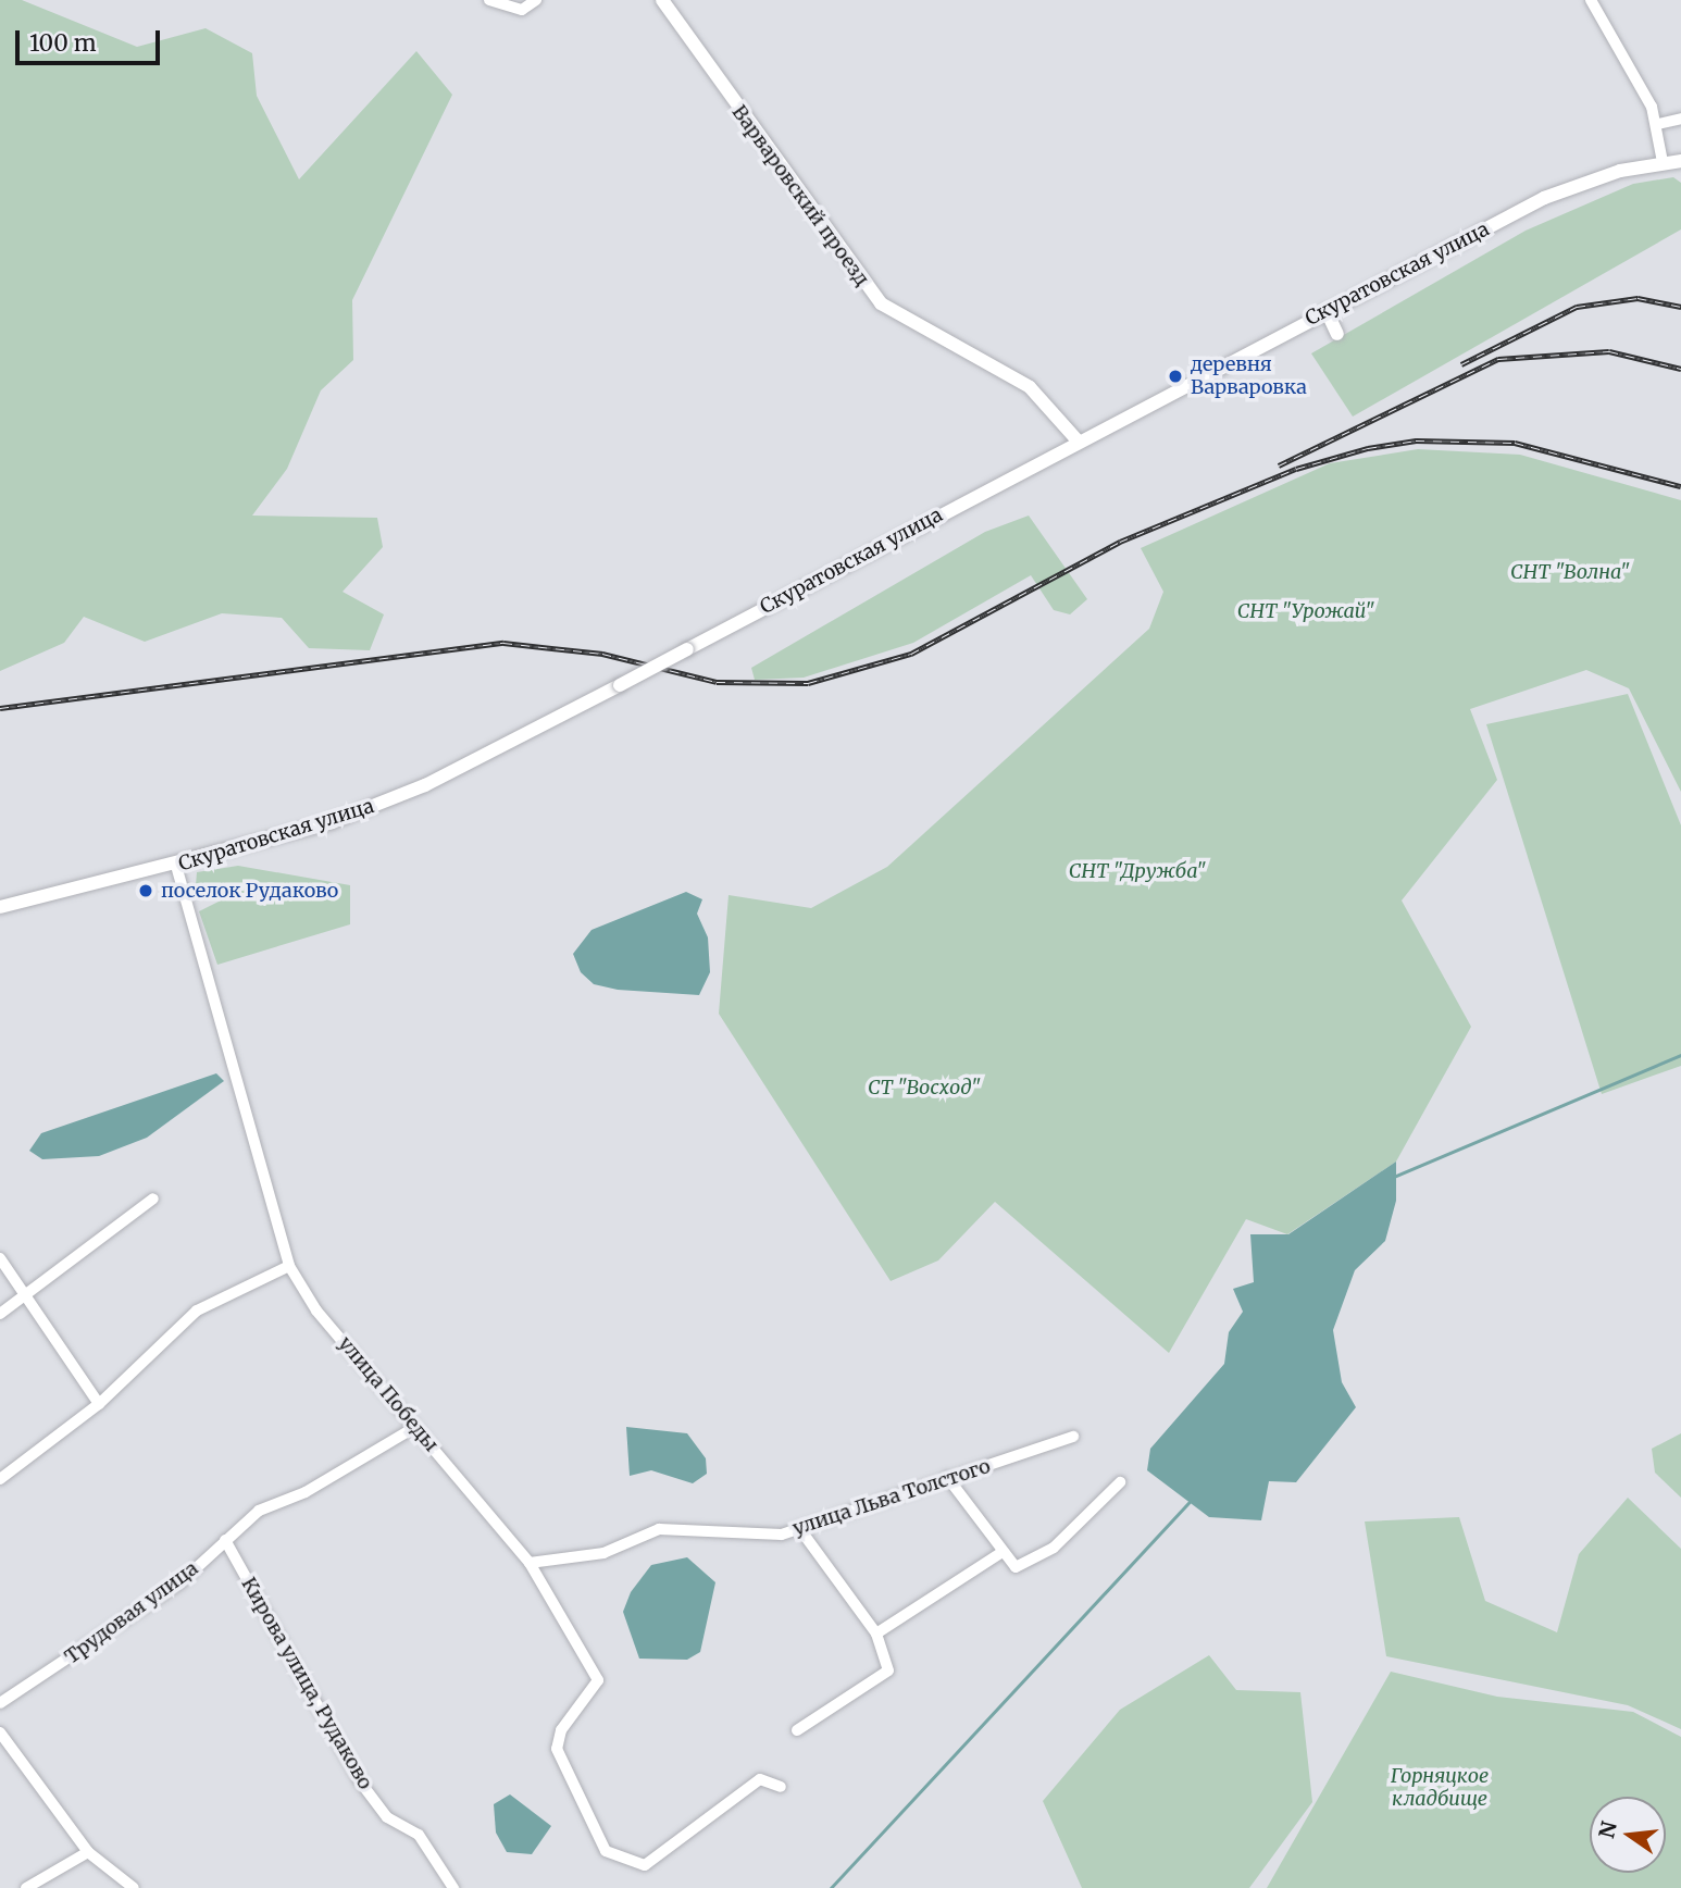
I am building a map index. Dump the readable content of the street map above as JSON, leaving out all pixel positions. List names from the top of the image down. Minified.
{"streets":{"street":["Варваровский проезд","Скуратовская улица","улица Победы","улица Льва Толстого","Трудовая улица","Кирова улица, Рудаково"]},"crossings":[["Варваровский проезд","Скуратовская улица"],["Скуратовская улица","улица Победы"],["улица Победы","улица Льва Толстого"],["улица Победы","Трудовая улица"],["Трудовая улица","Кирова улица, Рудаково"]],"parks":["СНТ \"Волна\"","СНТ \"Урожай\"","СНТ \"Дружба\"","СТ \"Восход\"","Горняцкое кладбище"],"places":["деревня Варваровка","поселок Рудаково"],"scale_bar":"100 m","north":"left"}
